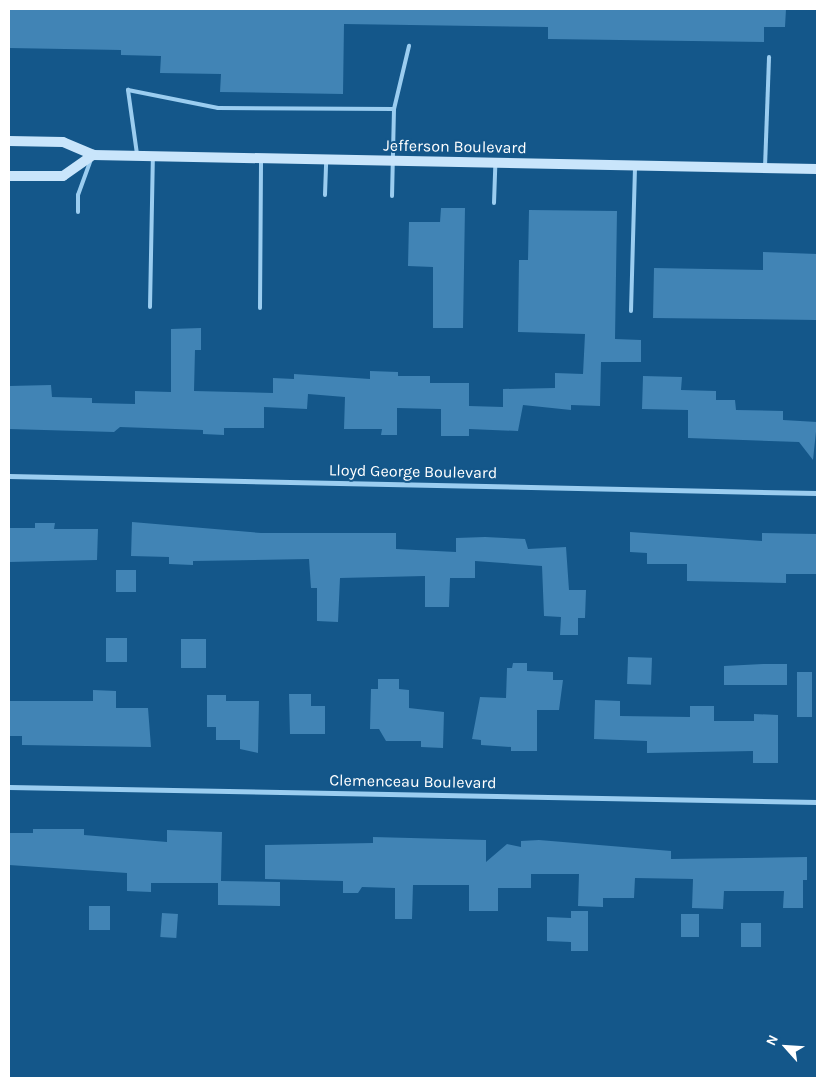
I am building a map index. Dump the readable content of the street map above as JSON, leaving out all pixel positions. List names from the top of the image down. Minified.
{"streets":{"street":["Jefferson Boulevard","Lloyd George Boulevard","Clemenceau Boulevard"]},"north":"top left"}
